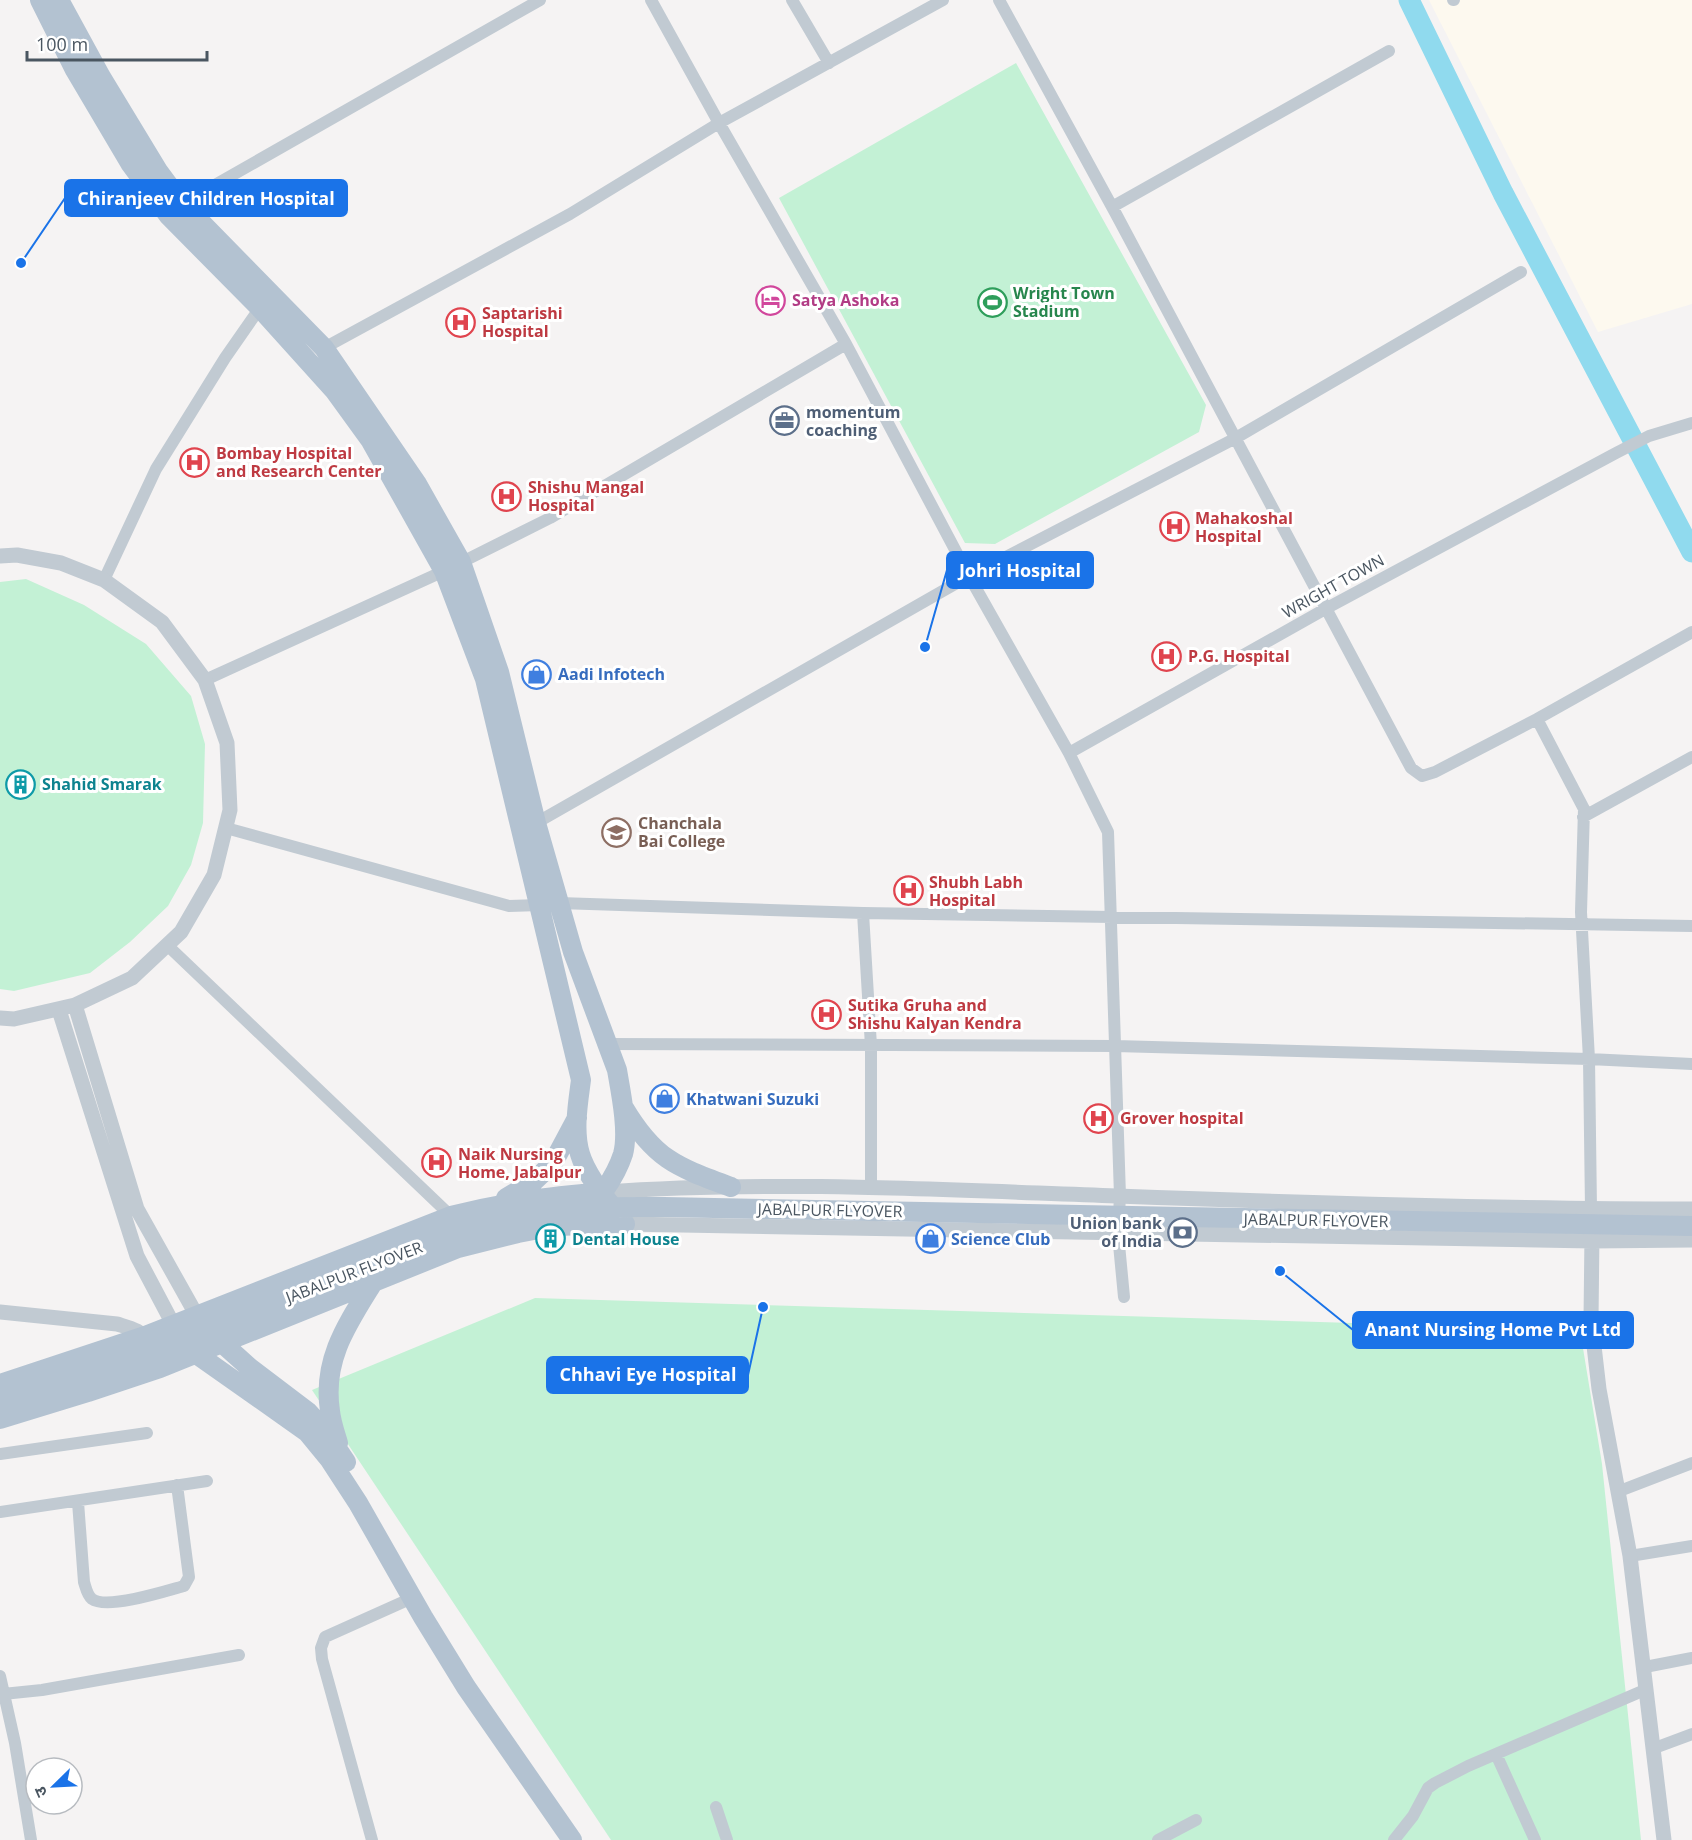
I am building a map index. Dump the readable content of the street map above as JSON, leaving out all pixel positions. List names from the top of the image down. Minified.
{"streets":{"main road":["JABALPUR FLYOVER"],"street":["WRIGHT TOWN"]},"places":{"other":["Chiranjeev Children Hospital","Johri Hospital","Anant Nursing Home Pvt Ltd","Chhavi Eye Hospital"],"hotel":["Satya Ashoka"],"sports":["Wright Town Stadium"],"hospital":["Saptarishi Hospital","Bombay Hospital and Research Center","Shishu Mangal Hospital","Mahakoshal Hospital","P.G. Hospital","Shubh Labh Hospital","Sutika Gruha and Shishu Kalyan Kendra","Grover hospital","Naik Nursing Home, Jabalpur"],"office":["momentum coaching"],"shop":["Aadi Infotech","Khatwani Suzuki","Science Club"],"building":["Shahid Smarak","Dental House"],"school or university":["Chanchala Bai College"],"bank":["Union bank of India"]},"scale_bar":"100 m","north":"bottom left"}
